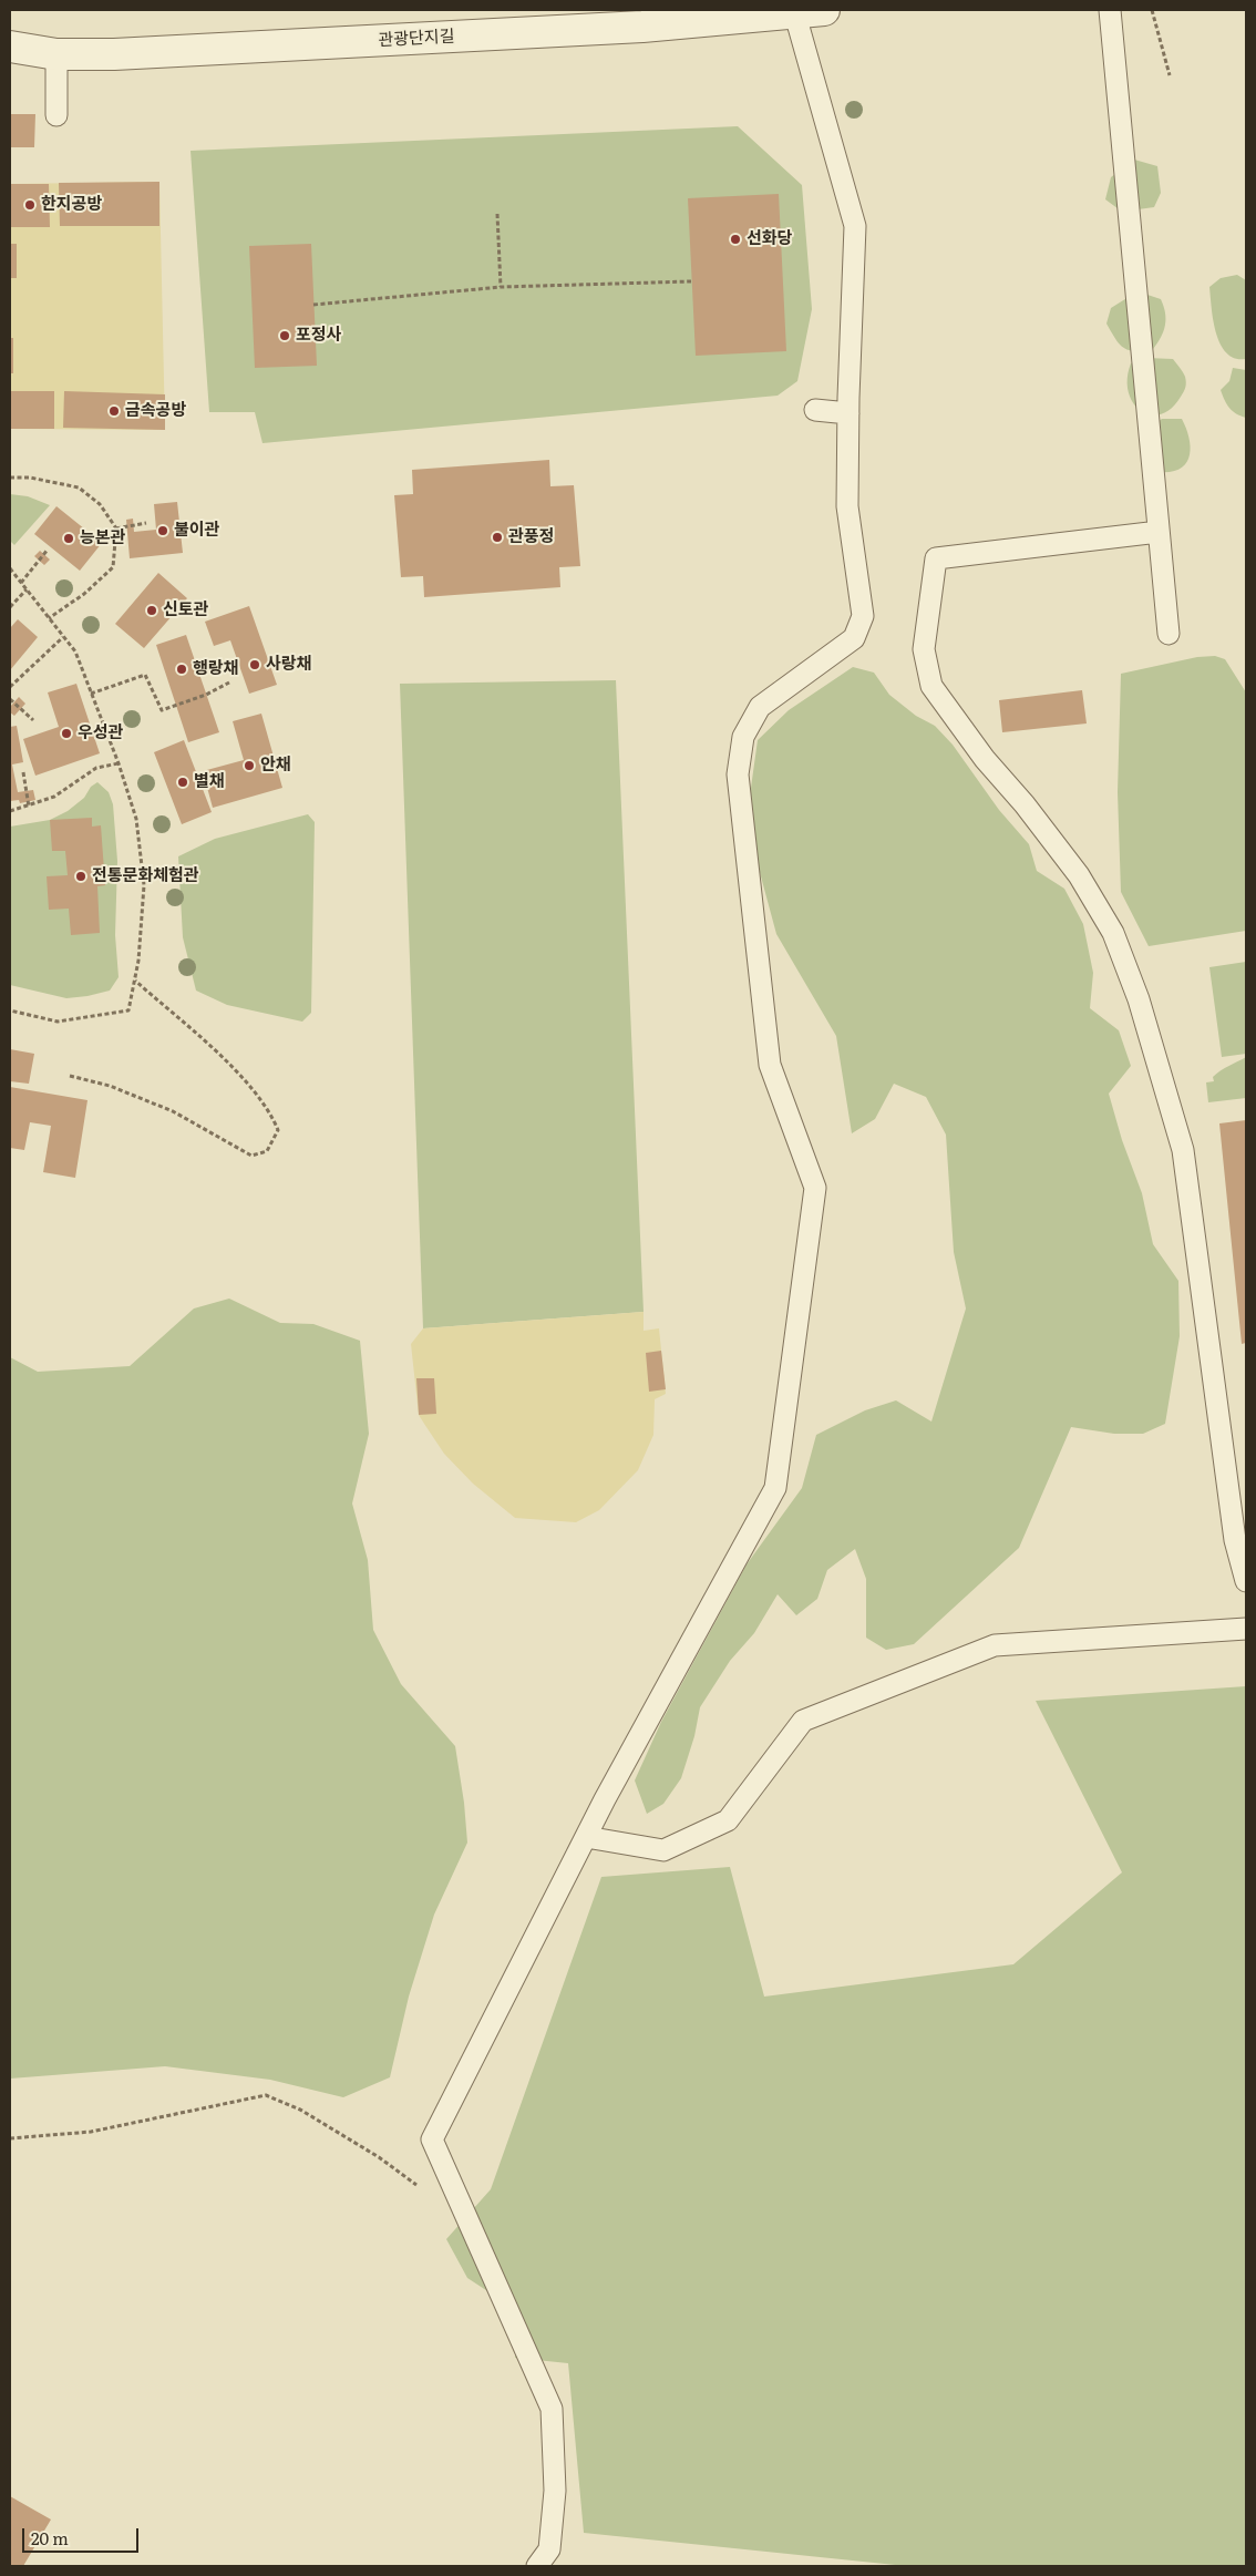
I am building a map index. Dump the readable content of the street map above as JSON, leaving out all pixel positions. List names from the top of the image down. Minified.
{"streets":{"street":["관광단지길"]},"places":["한지공방","선화당","포정사","금속공방","불이관","관풍정","능본관","신토관","사랑채","행랑채","우성관","안채","별채","전통문화체험관"],"scale_bar":"20 m"}
